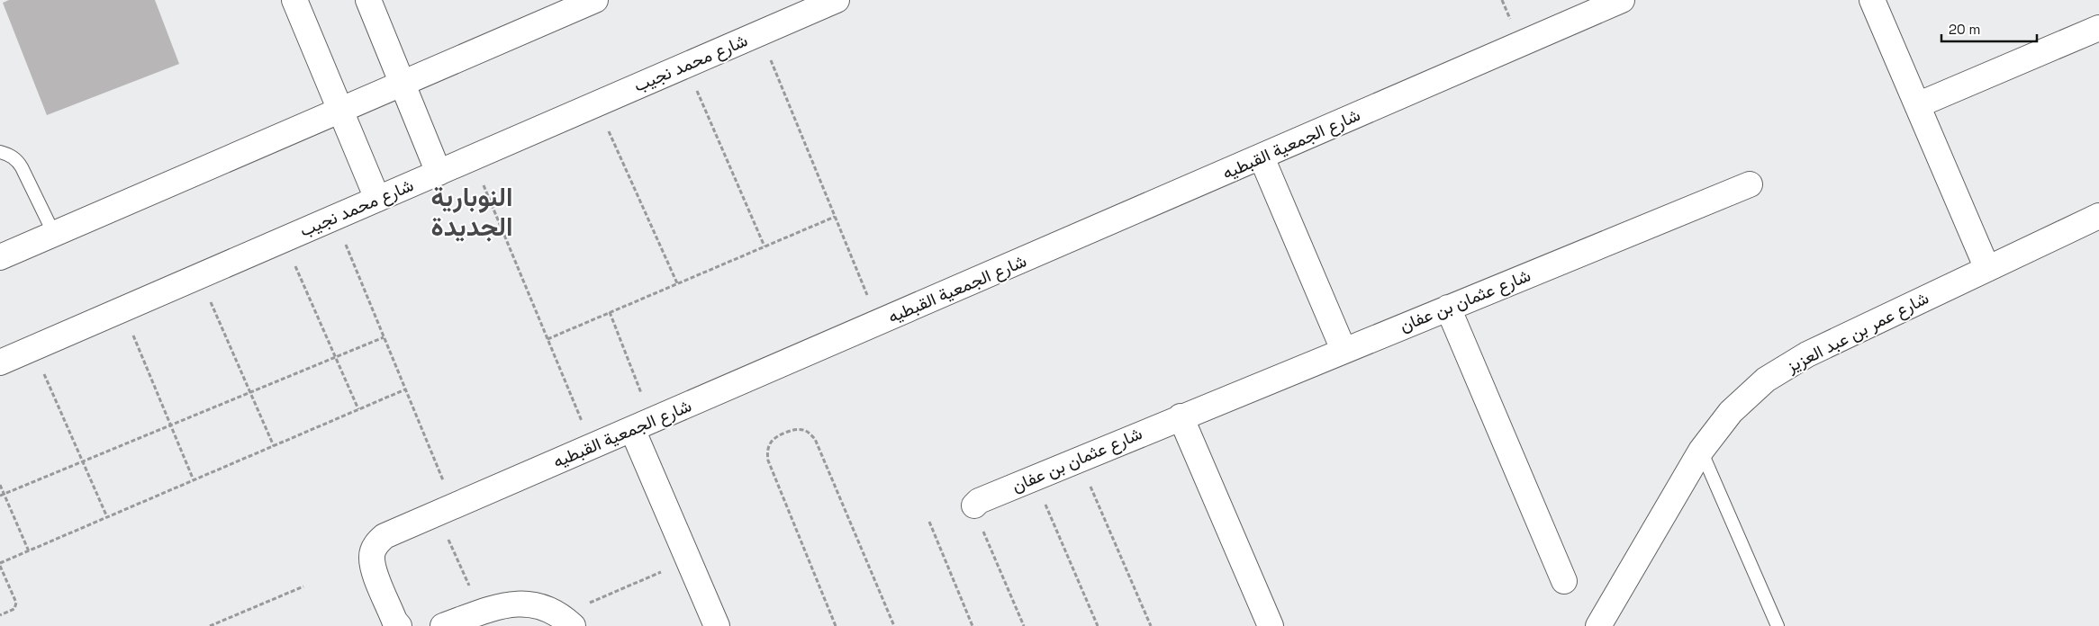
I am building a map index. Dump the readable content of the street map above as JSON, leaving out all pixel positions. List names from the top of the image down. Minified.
{"streets":{"street":["شارع محمد نجيب","شارع الجمعية القبطيه","شارع عثمان بن عفان","شارع عمر بن عبد العزيز"]},"districts":["النوبارية الجديدة"],"scale_bar":"20 m"}
